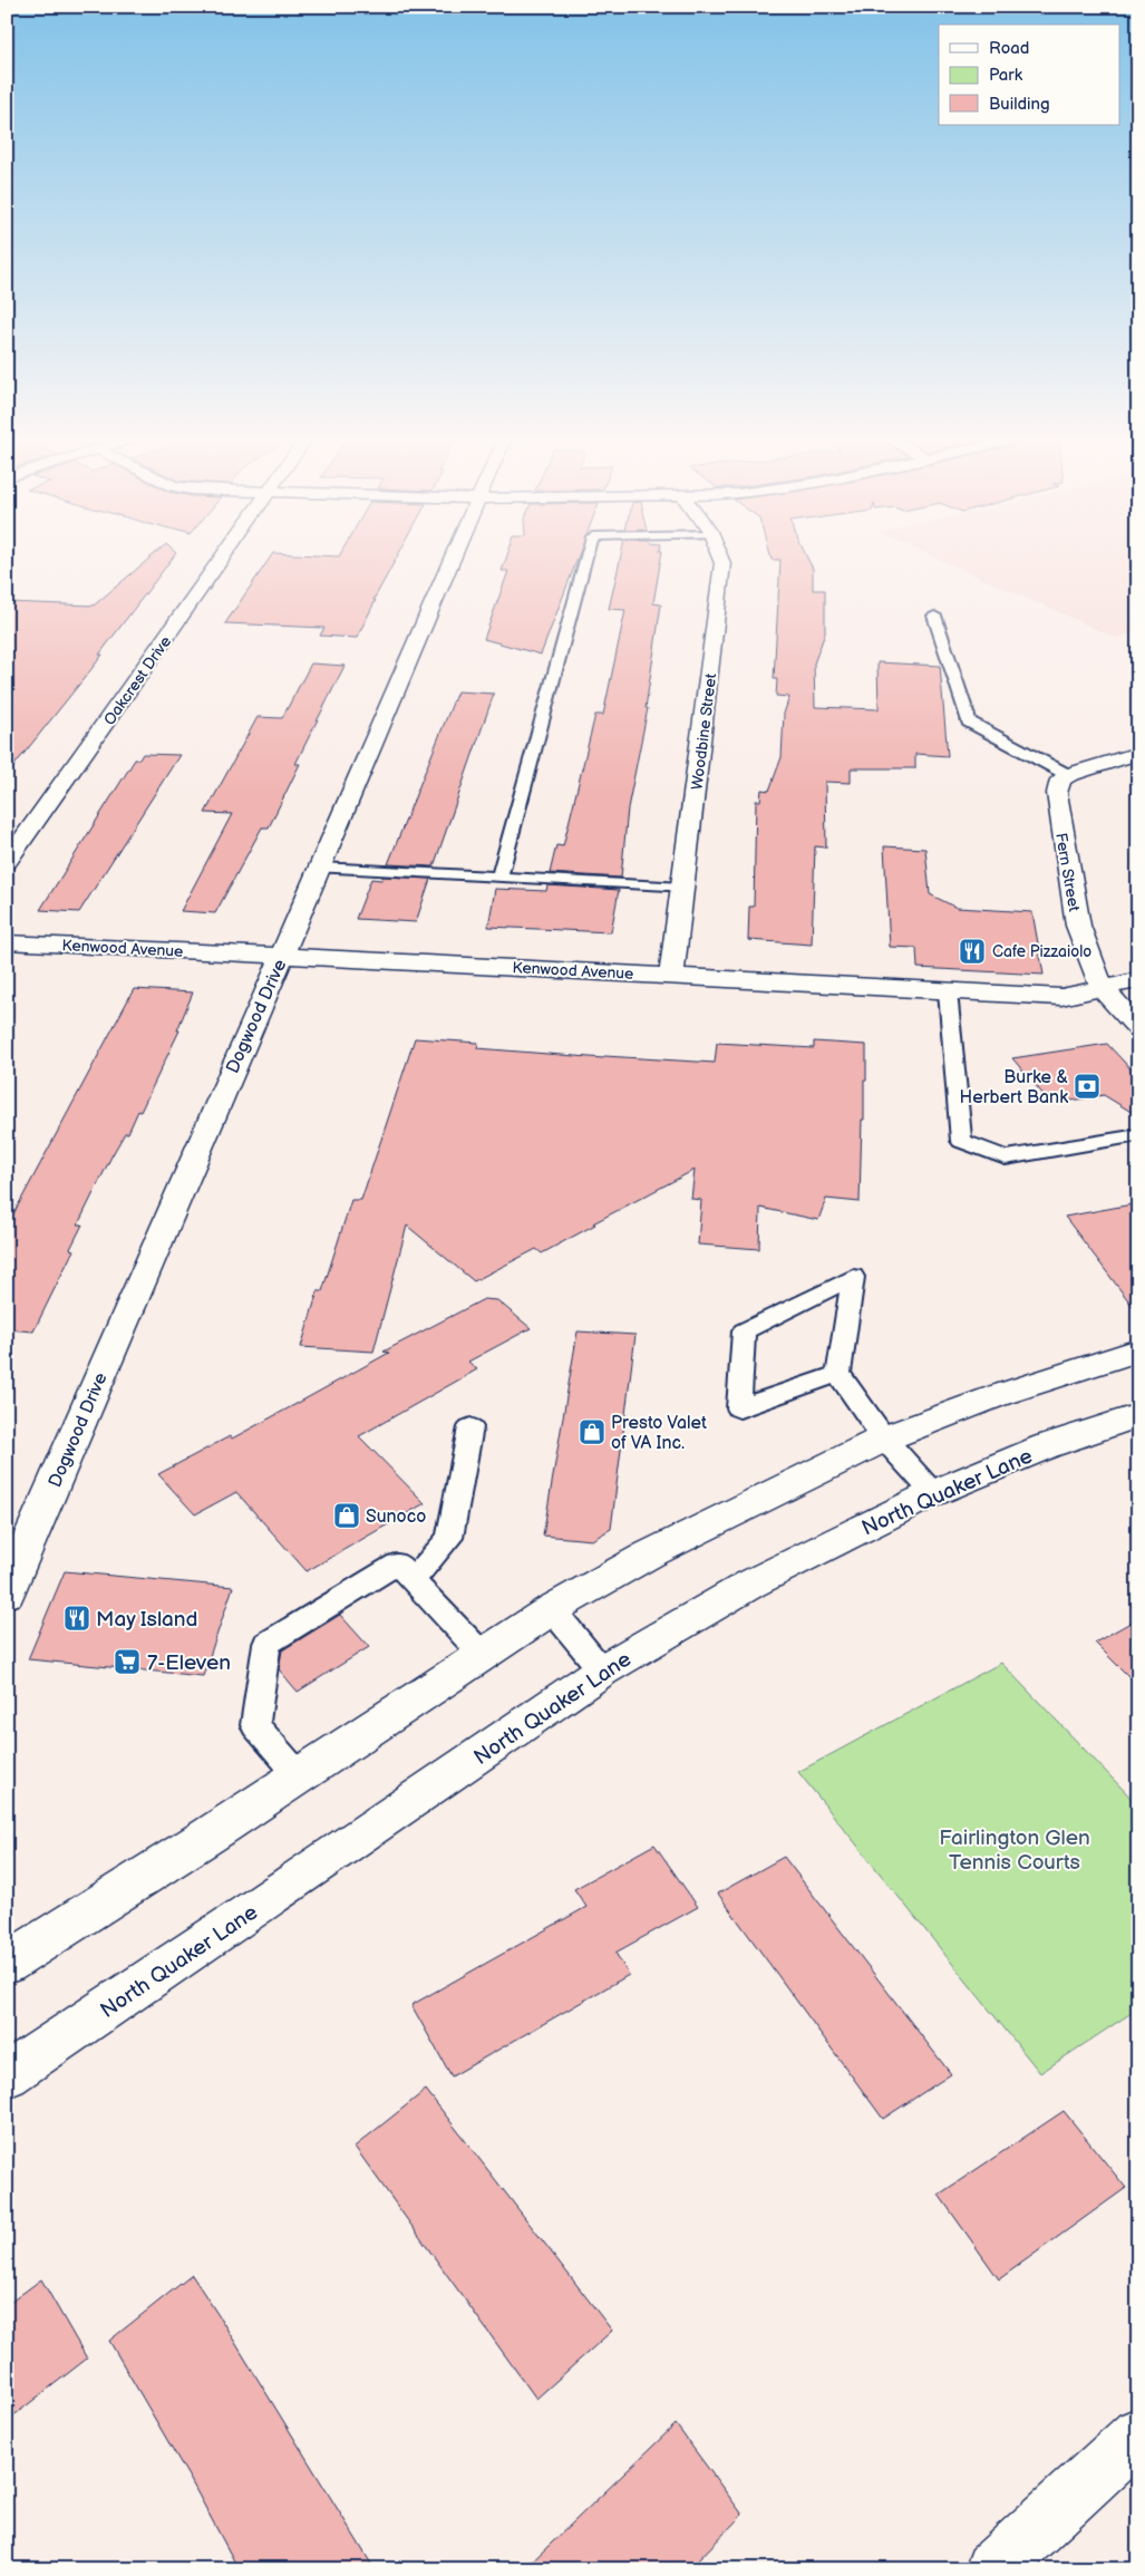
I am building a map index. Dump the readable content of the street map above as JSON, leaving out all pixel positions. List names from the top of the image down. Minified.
{"streets":{"street":["Oakcrest Drive","Woodbine Street","Fern Street","Kenwood Avenue","Dogwood Drive","North Quaker Lane"]},"crossings":[["Woodbine Street","Kenwood Avenue"],["Fern Street","Kenwood Avenue"],["Kenwood Avenue","Dogwood Drive"]],"parks":["Fairlington Glen Tennis Courts"],"places":{"restaurant":["Cafe Pizzaiolo","May Island"],"bank":["Burke & Herbert Bank"],"shop":["Presto Valet of VA Inc.","Sunoco"],"supermarket":["7-Eleven"]},"legend":["Road","Park","Building"]}
